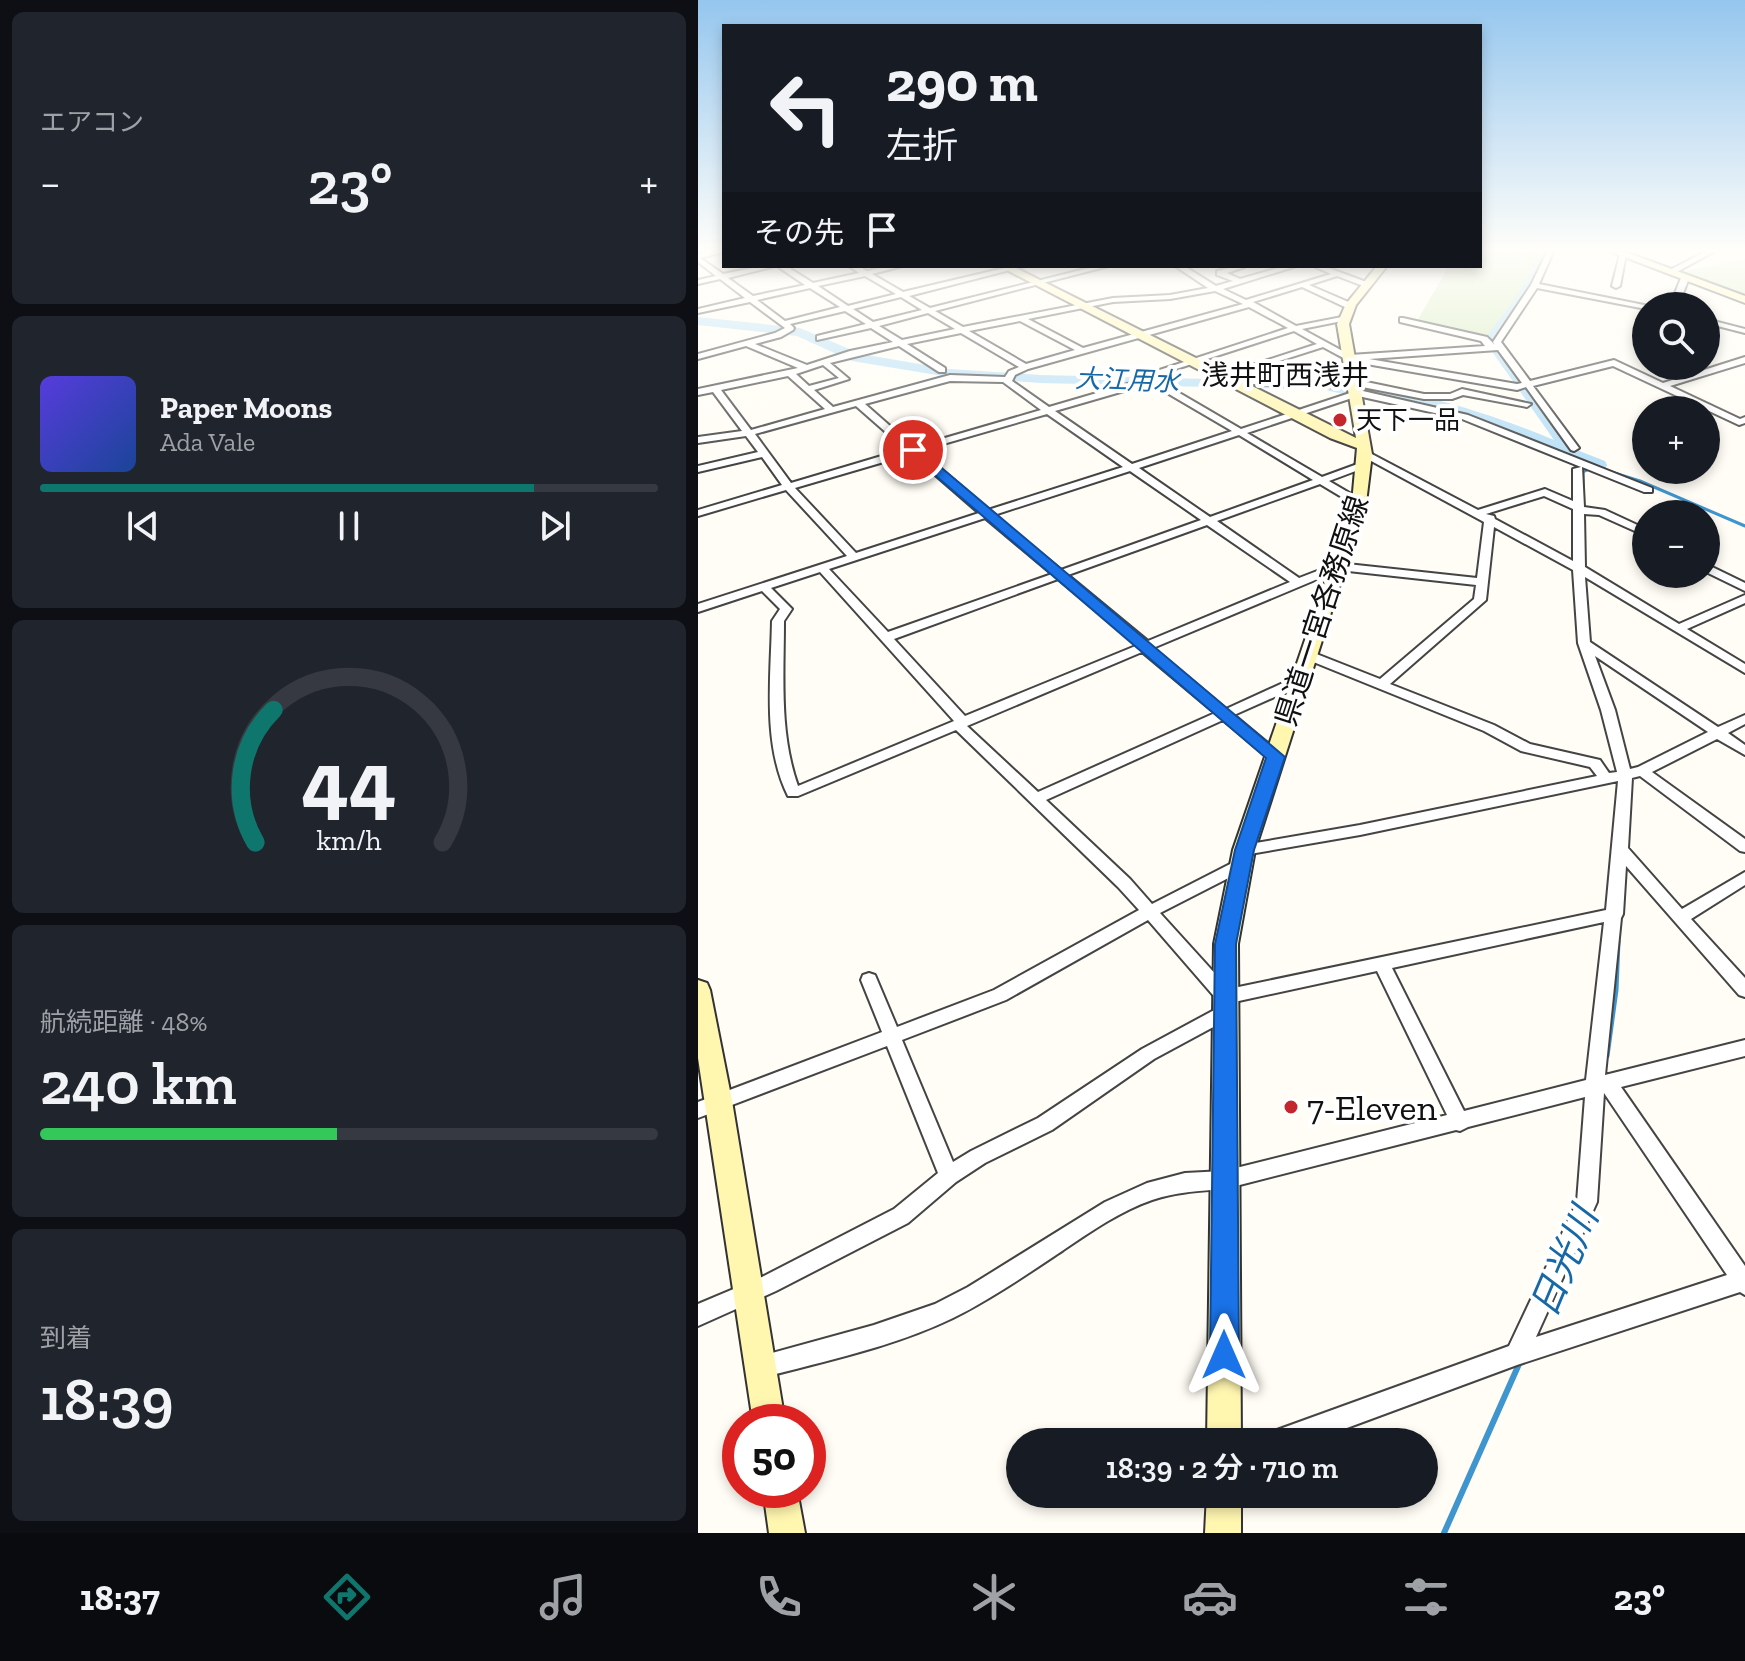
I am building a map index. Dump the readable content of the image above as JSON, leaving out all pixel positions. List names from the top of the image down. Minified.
{"streets":{"main road":["県道一宮各務原線"]},"districts":["浅井町西浅井"],"water":["大江用水","日光川"],"places":["天下一品","7-Eleven"],"page":{"tile":["エアコン",["航続距離 · 48%","240 km"],["到着","18:39"]],"turn":["290 m","左折"],"heat":["−","23°","+"],"then":"その先","map_buttons":["+","−"],"song":["Paper Moons","Ada Vale"],"limit":"50","trip":"18:39 · 2 分 · 710 m","tabs":["18:37","23°"],"gauge":["44","km/h"]}}
